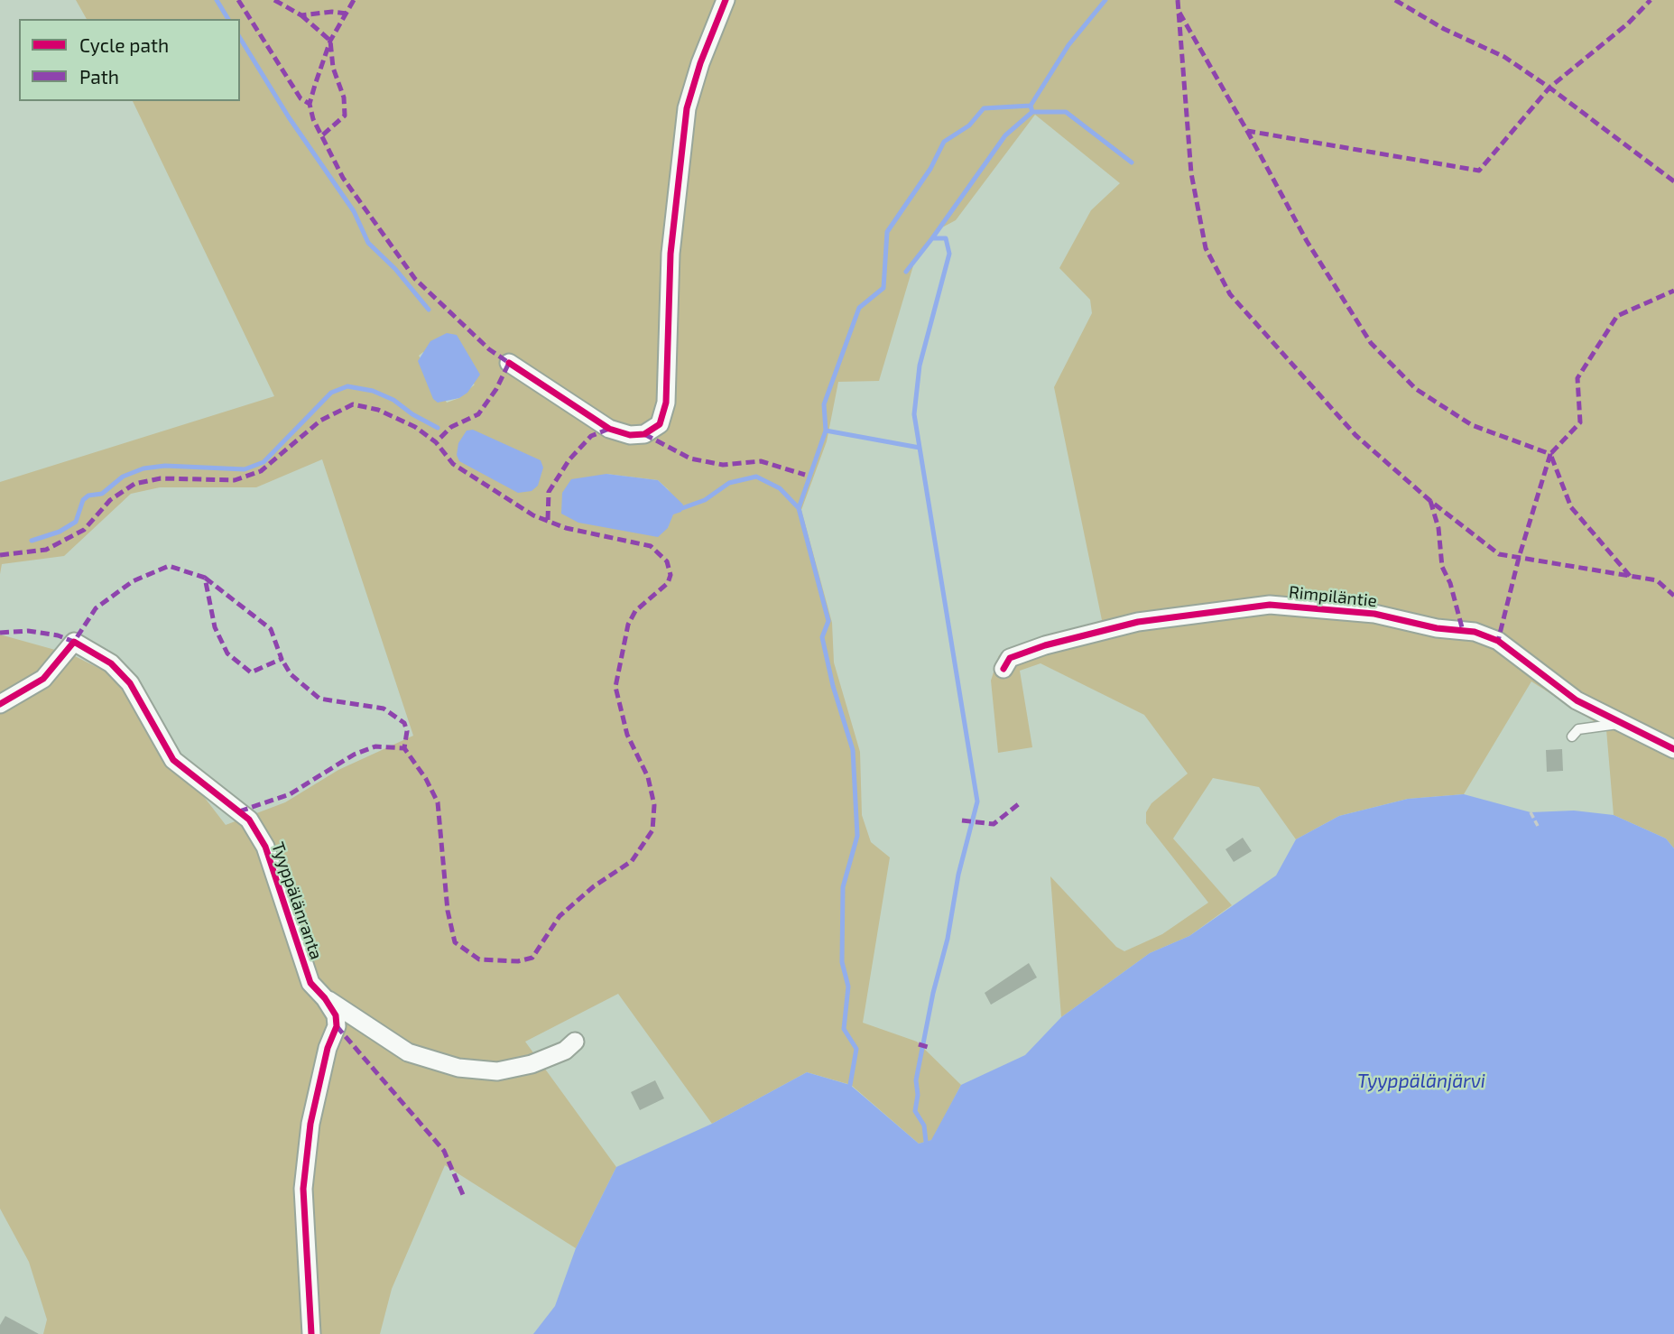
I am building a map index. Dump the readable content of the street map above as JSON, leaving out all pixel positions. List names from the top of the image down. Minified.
{"streets":{"street":["Rimpiläntie","Tyyppälänranta"]},"water":["Tyyppälänjärvi"],"legend":["Cycle path","Path"]}
